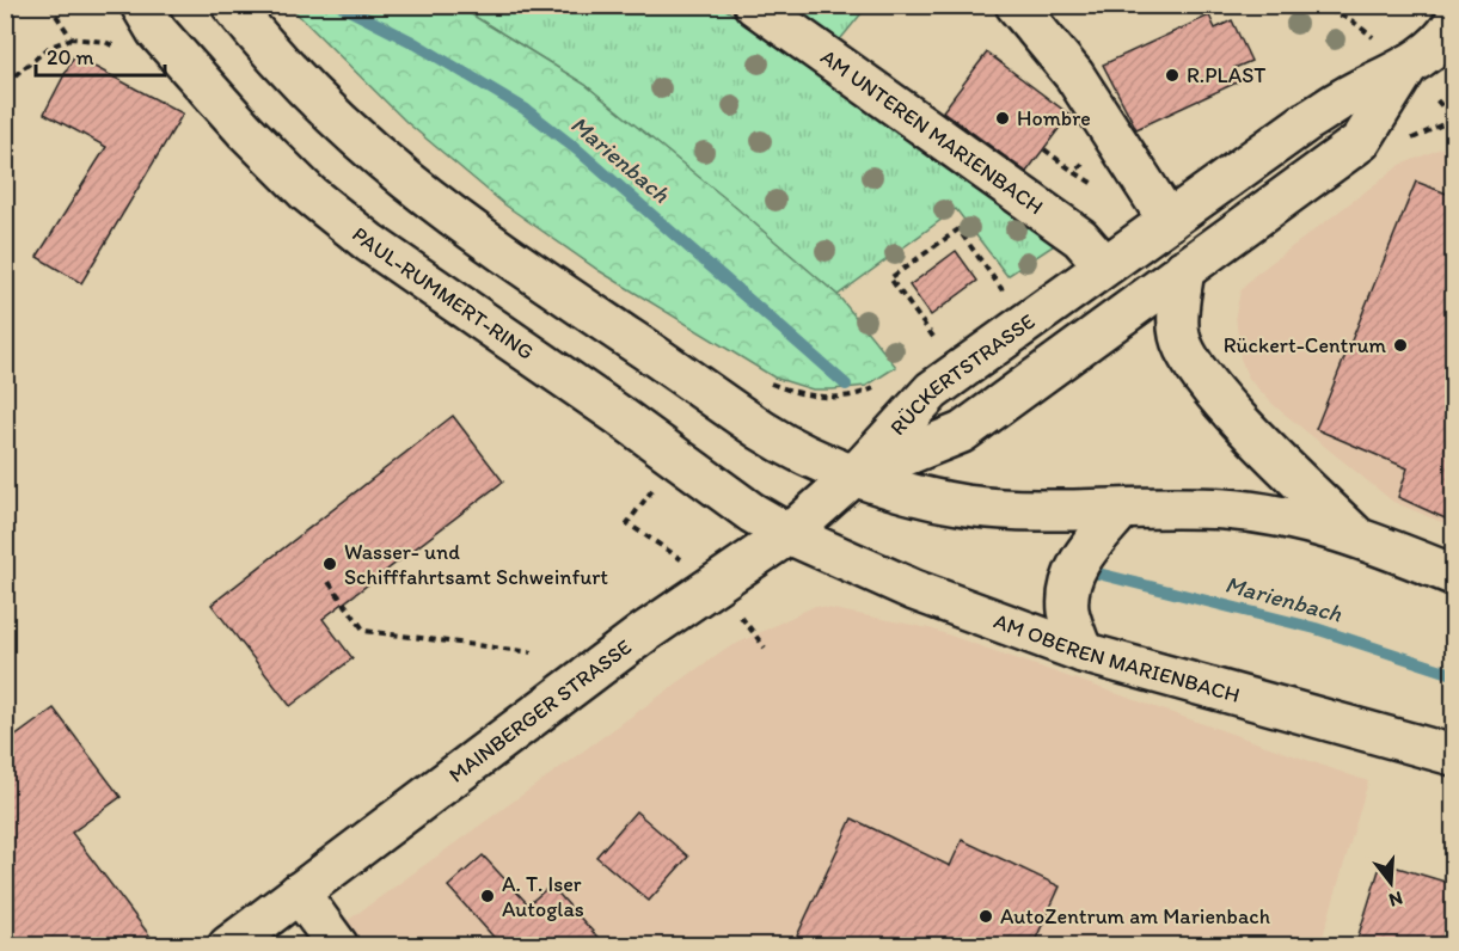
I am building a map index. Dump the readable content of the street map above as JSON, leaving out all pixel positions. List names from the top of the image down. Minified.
{"streets":{"main road":["AM UNTEREN MARIENBACH","PAUL-RUMMERT-RING","RÜCKERTSTRASSE","AM OBEREN MARIENBACH","MAINBERGER STRASSE"]},"crossings":[["AM UNTEREN MARIENBACH","RÜCKERTSTRASSE"],["PAUL-RUMMERT-RING","AM OBEREN MARIENBACH"],["PAUL-RUMMERT-RING","MAINBERGER STRASSE"],["RÜCKERTSTRASSE","MAINBERGER STRASSE"],["AM OBEREN MARIENBACH","MAINBERGER STRASSE"]],"water":["Marienbach"],"places":["R.PLAST","Hombre","Rückert-Centrum","Wasser- und Schifffahrtsamt Schweinfurt","A. T. Iser Autoglas","AutoZentrum am Marienbach"],"scale_bar":"20 m","north":"bottom"}
